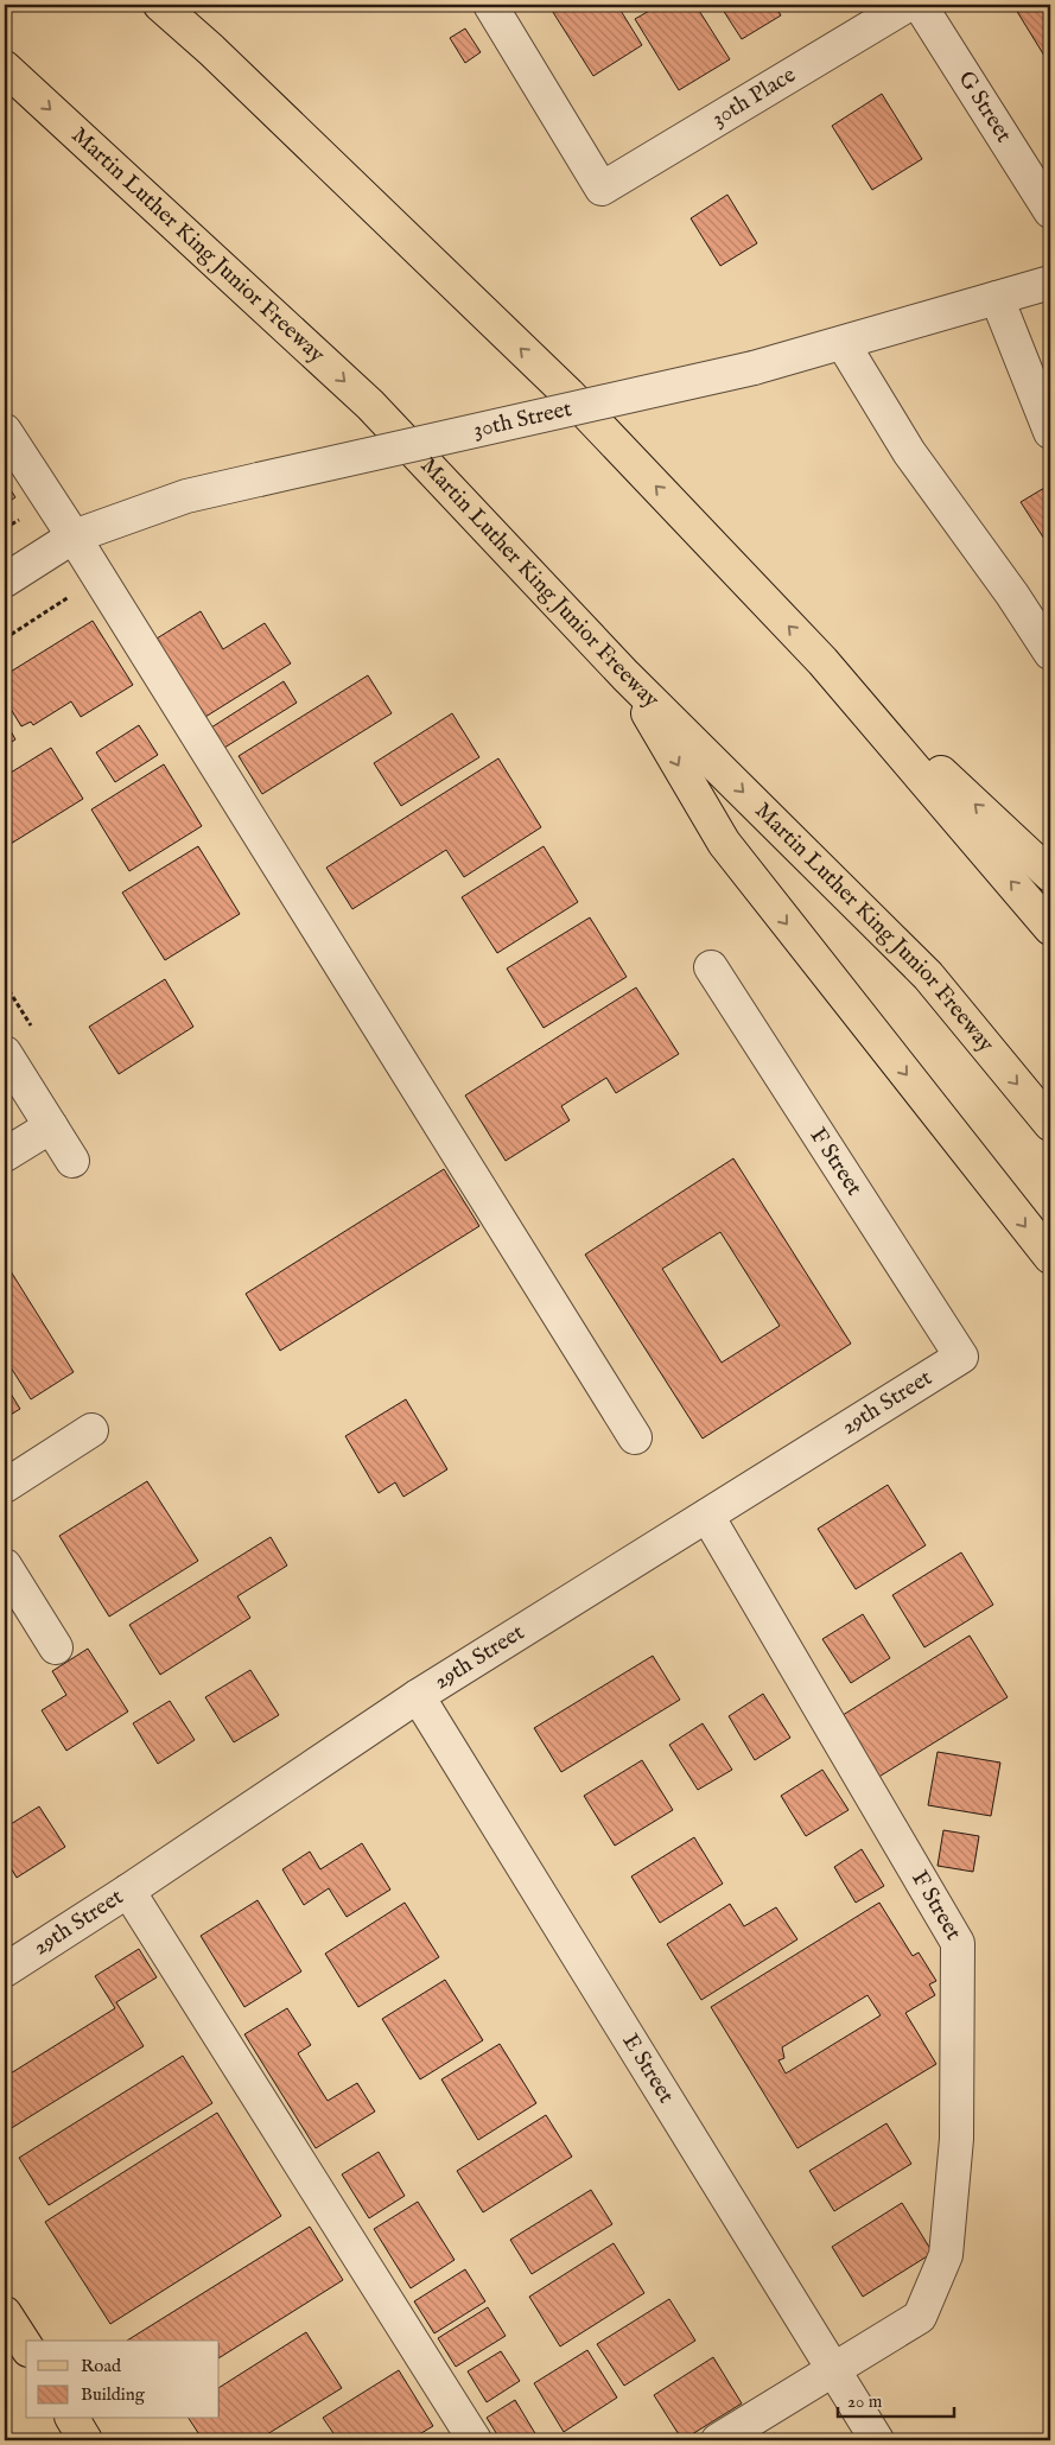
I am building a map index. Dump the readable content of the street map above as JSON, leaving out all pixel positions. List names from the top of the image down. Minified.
{"streets":{"main road":["Martin Luther King Junior Freeway"],"street":["30th Place","G Street","30th Street","F Street","29th Street","E Street"]},"crossings":[["F Street","29th Street"],["F Street","E Street"],["29th Street","E Street"]],"legend":["Road","Building"],"scale_bar":"20 m"}
